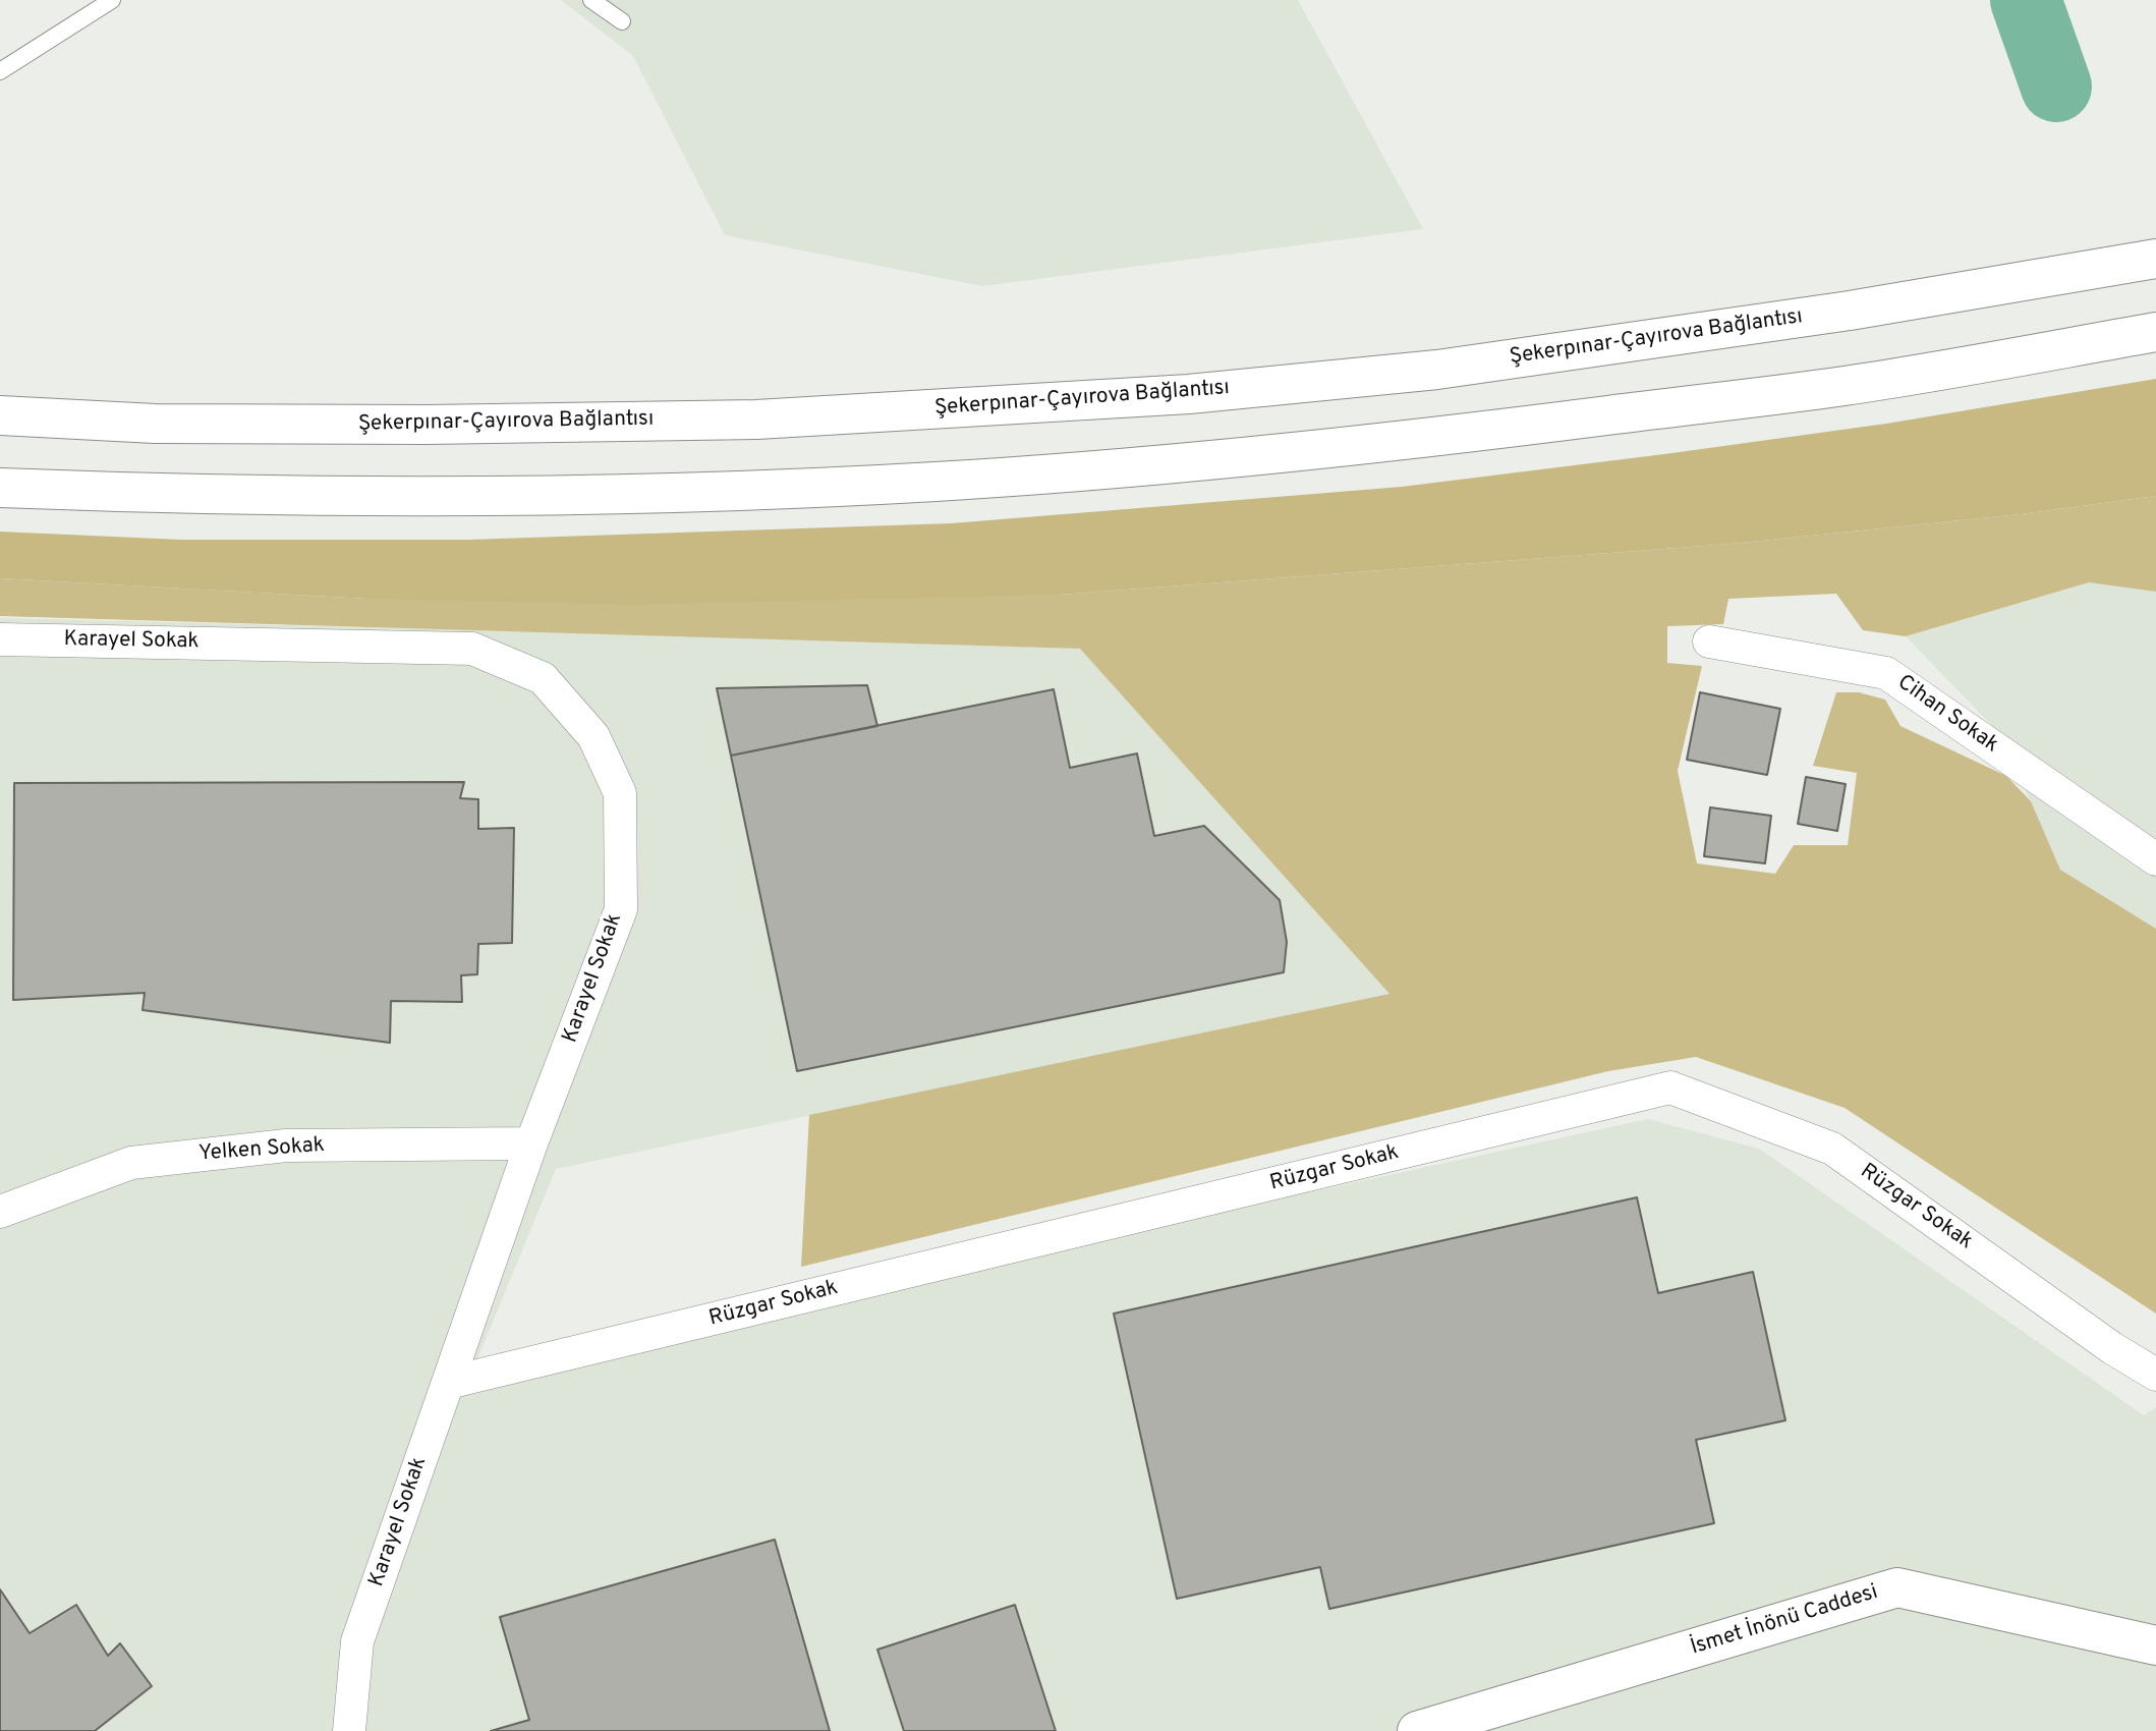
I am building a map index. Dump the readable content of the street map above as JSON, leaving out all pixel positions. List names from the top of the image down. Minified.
{"streets":{"main road":["Şekerpınar-Çayırova Bağlantısı","İsmet İnönü Caddesi"],"street":["Karayel Sokak","Cihan Sokak","Yelken Sokak","Rüzgar Sokak"]},"crossings":[["Karayel Sokak","Yelken Sokak"],["Karayel Sokak","Rüzgar Sokak"]]}
